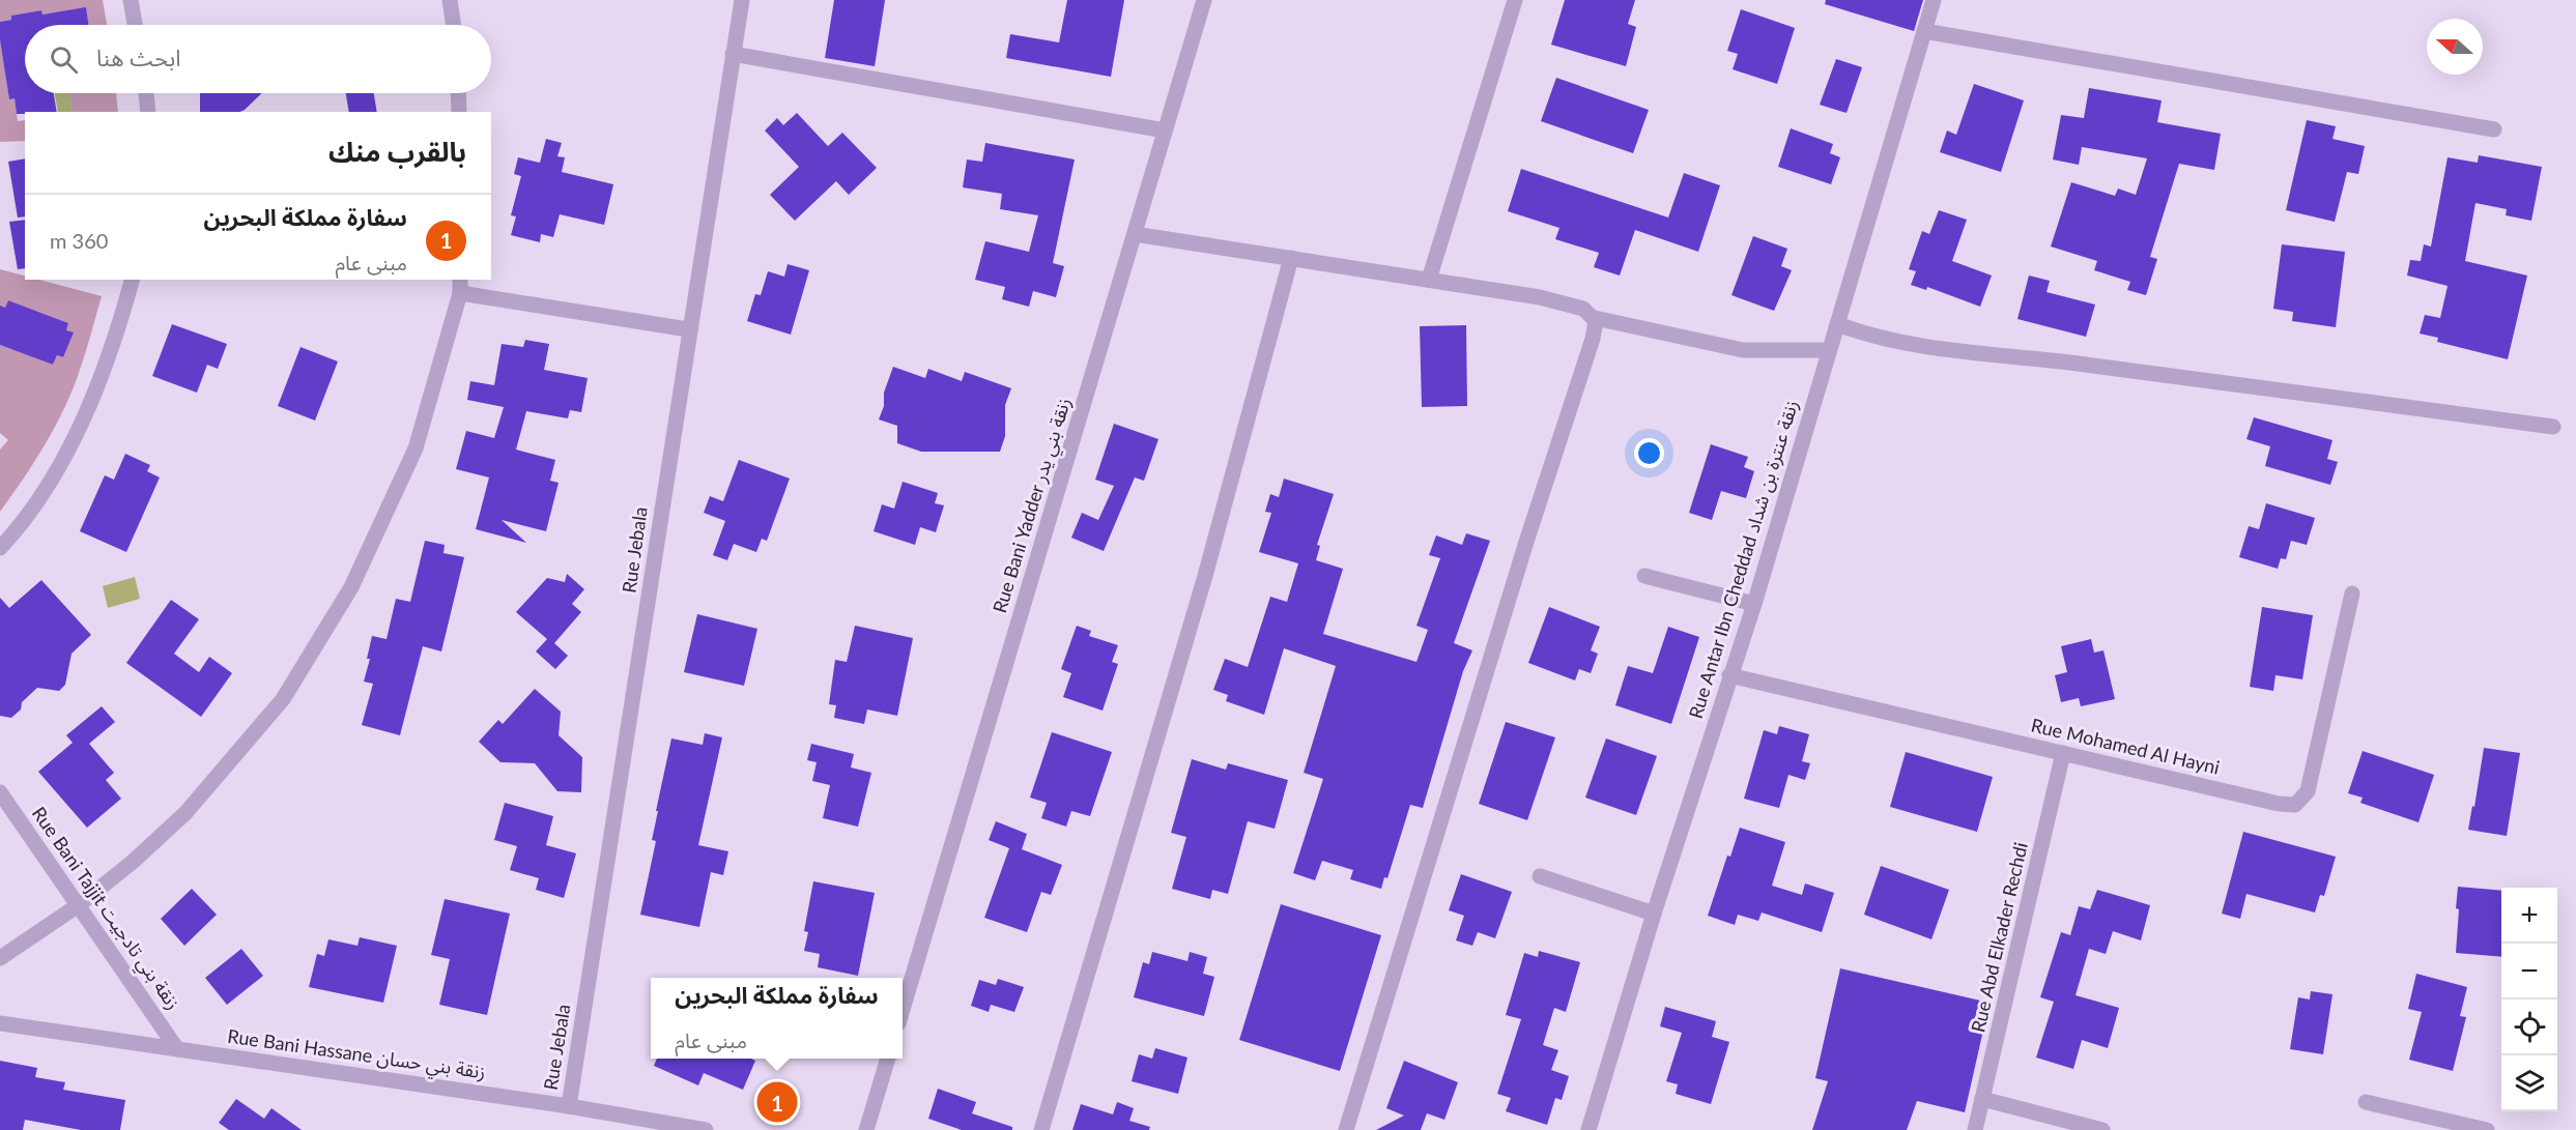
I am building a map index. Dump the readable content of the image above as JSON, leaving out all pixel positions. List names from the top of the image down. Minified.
{"streets":{"street":["Rue Bani Yadder زنقة بني يدر","Rue Jebala","Rue Antar Ibn Cheddad زنقة عنترة بن شداد","Rue Mohamed Al Hayni","Rue Bani Tajjit زنقة بني تادجيت","Rue Abd Elkader Rechdi","Rue Bani Hassane زنقة بني حسان"]},"crossings":[["Rue Jebala","Rue Bani Hassane زنقة بني حسان"],["Rue Antar Ibn Cheddad زنقة عنترة بن شداد","Rue Mohamed Al Hayni"],["Rue Mohamed Al Hayni","Rue Abd Elkader Rechdi"],["Rue Bani Tajjit زنقة بني تادجيت","Rue Bani Hassane زنقة بني حسان"]],"north":"left","page":{"search":"ابحث هنا","heading":"بالقرب منك","list":[{"mark":"1","name":"سفارة مملكة البحرين","note":"مبنى عام","value":"360 m"}],"map_buttons":["+","−"],"popup":["سفارة مملكة البحرين","مبنى عام"],"pins":"1"}}
